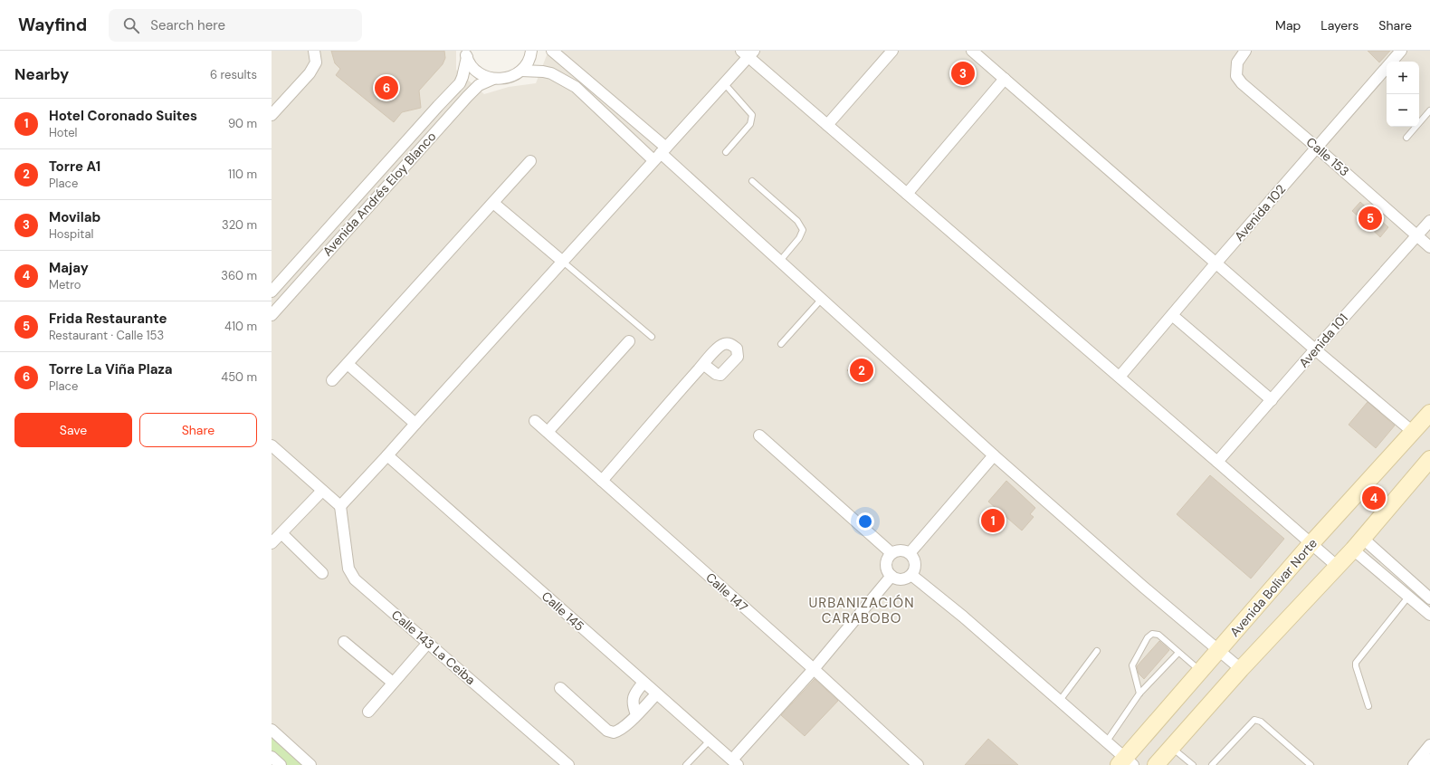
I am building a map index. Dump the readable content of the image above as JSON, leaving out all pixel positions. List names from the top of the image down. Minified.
{"streets":{"main road":["Avenida Bolívar Norte"],"street":["Calle 153","Avenida Andrés Eloy Blanco","Avenida 102","Avenida 101","Calle 147","Calle 145","Calle 143 La Ceiba"]},"crossings":[["Calle 153","Avenida 102"],["Calle 153","Avenida 101"]],"districts":["URBANIZACIÓN CARABOBO"],"page":{"header":"Wayfind","search":"Search here","nav":["Map","Layers","Share"],"heading":["Nearby","6 results"],"pins":["3","6","5","2","4","1"],"map_buttons":["+","−"],"list":[{"mark":"1","name":"Hotel Coronado Suites","note":"Hotel","value":"90 m"},{"mark":"2","name":"Torre A1","note":"Place","value":"110 m"},{"mark":"3","name":"Movilab","note":"Hospital","value":"320 m"},{"mark":"4","name":"Majay","note":"Metro","value":"360 m"},{"mark":"5","name":"Frida Restaurante","note":"Restaurant · Calle 153","value":"410 m"},{"mark":"6","name":"Torre La Viña Plaza","note":"Place","value":"450 m"}],"buttons":["Save","Share"]}}
